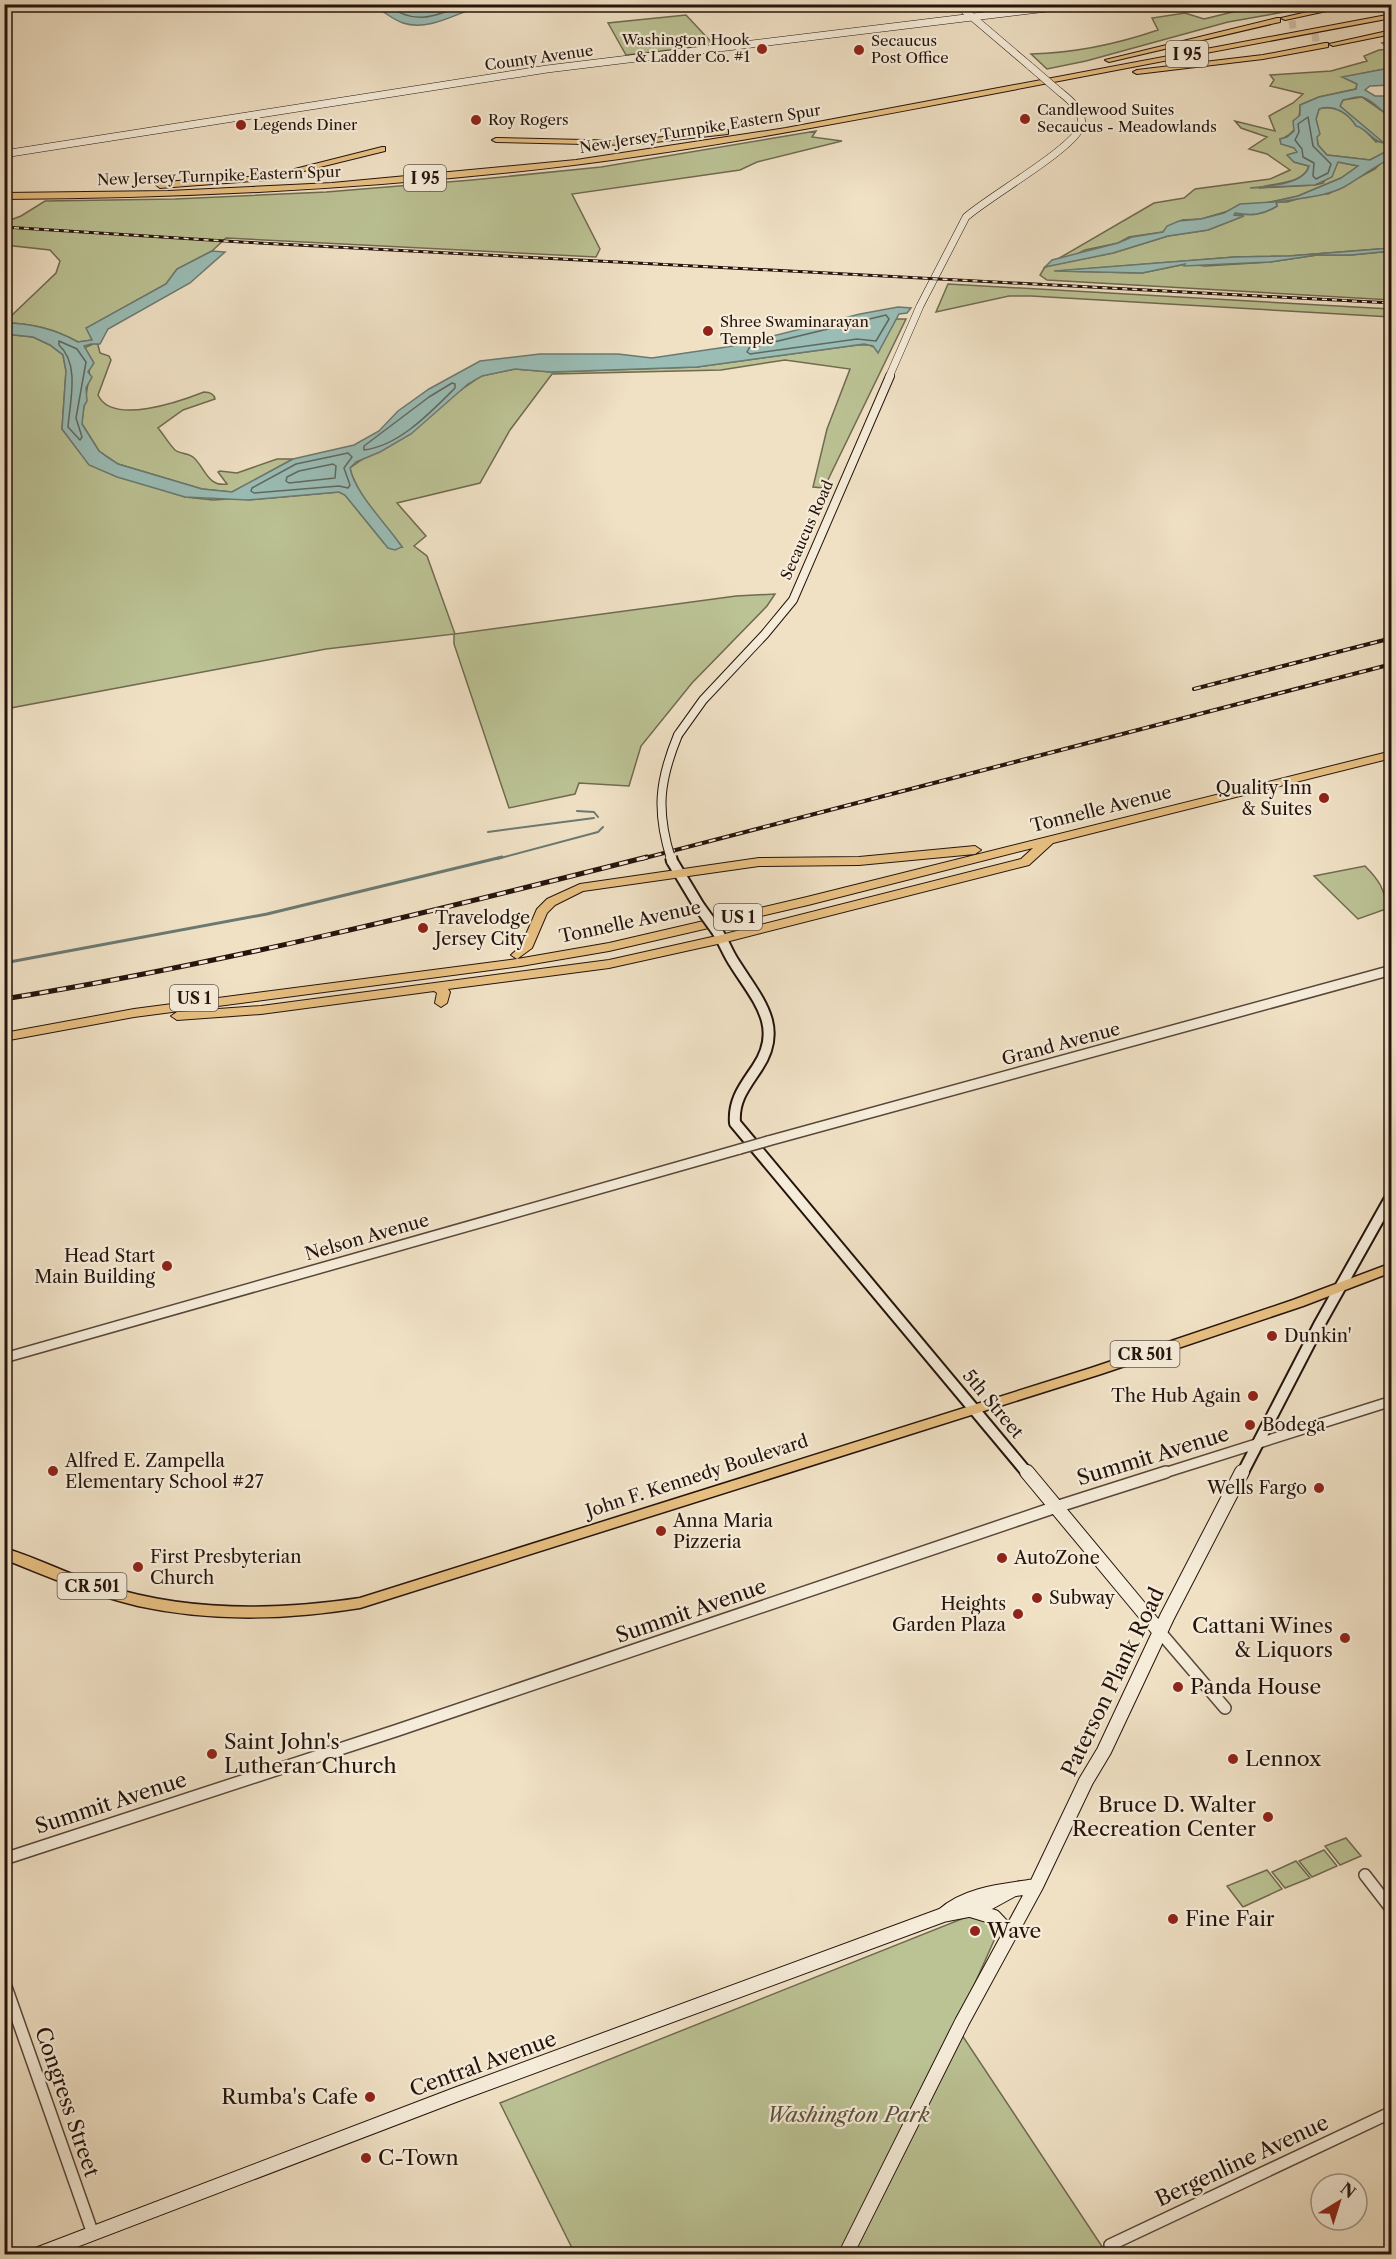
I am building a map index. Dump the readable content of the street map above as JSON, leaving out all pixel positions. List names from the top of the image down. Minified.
{"streets":{"highway":["I 95","New Jersey Turnpike Eastern Spur","Tonnelle Avenue","US 1"],"main road":["County Avenue","Secaucus Road","CR 501","5th Street","John F. Kennedy Boulevard","Paterson Plank Road","Central Avenue"],"street":["Grand Avenue","Nelson Avenue","Summit Avenue","Congress Street","Bergenline Avenue"]},"crossings":[["County Avenue","Secaucus Road"],["Secaucus Road","5th Street"],["Grand Avenue","Nelson Avenue"],["5th Street","Summit Avenue"],["5th Street","John F. Kennedy Boulevard"],["5th Street","Paterson Plank Road"],["Summit Avenue","Paterson Plank Road"],["John F. Kennedy Boulevard","Paterson Plank Road"],["Paterson Plank Road","Central Avenue"],["Central Avenue","Congress Street"]],"parks":["Washington Park"],"places":["Washington Hook & Ladder Co. #1","Secaucus Post Office","Candlewood Suites Secaucus - Meadowlands","Roy Rogers","Legends Diner","Shree Swaminarayan Temple","Quality Inn & Suites","Travelodge Jersey City","Head Start Main Building","Dunkin'","The Hub Again","Bodega","Alfred E. Zampella Elementary School #27","Wells Fargo","Anna Maria Pizzeria","AutoZone","First Presbyterian Church","Subway","Heights Garden Plaza","Cattani Wines & Liquors","Panda House","Saint John's Lutheran Church","Lennox","Bruce D. Walter Recreation Center","Fine Fair","Wave","Rumba's Cafe","C-Town"],"north":"top right"}
